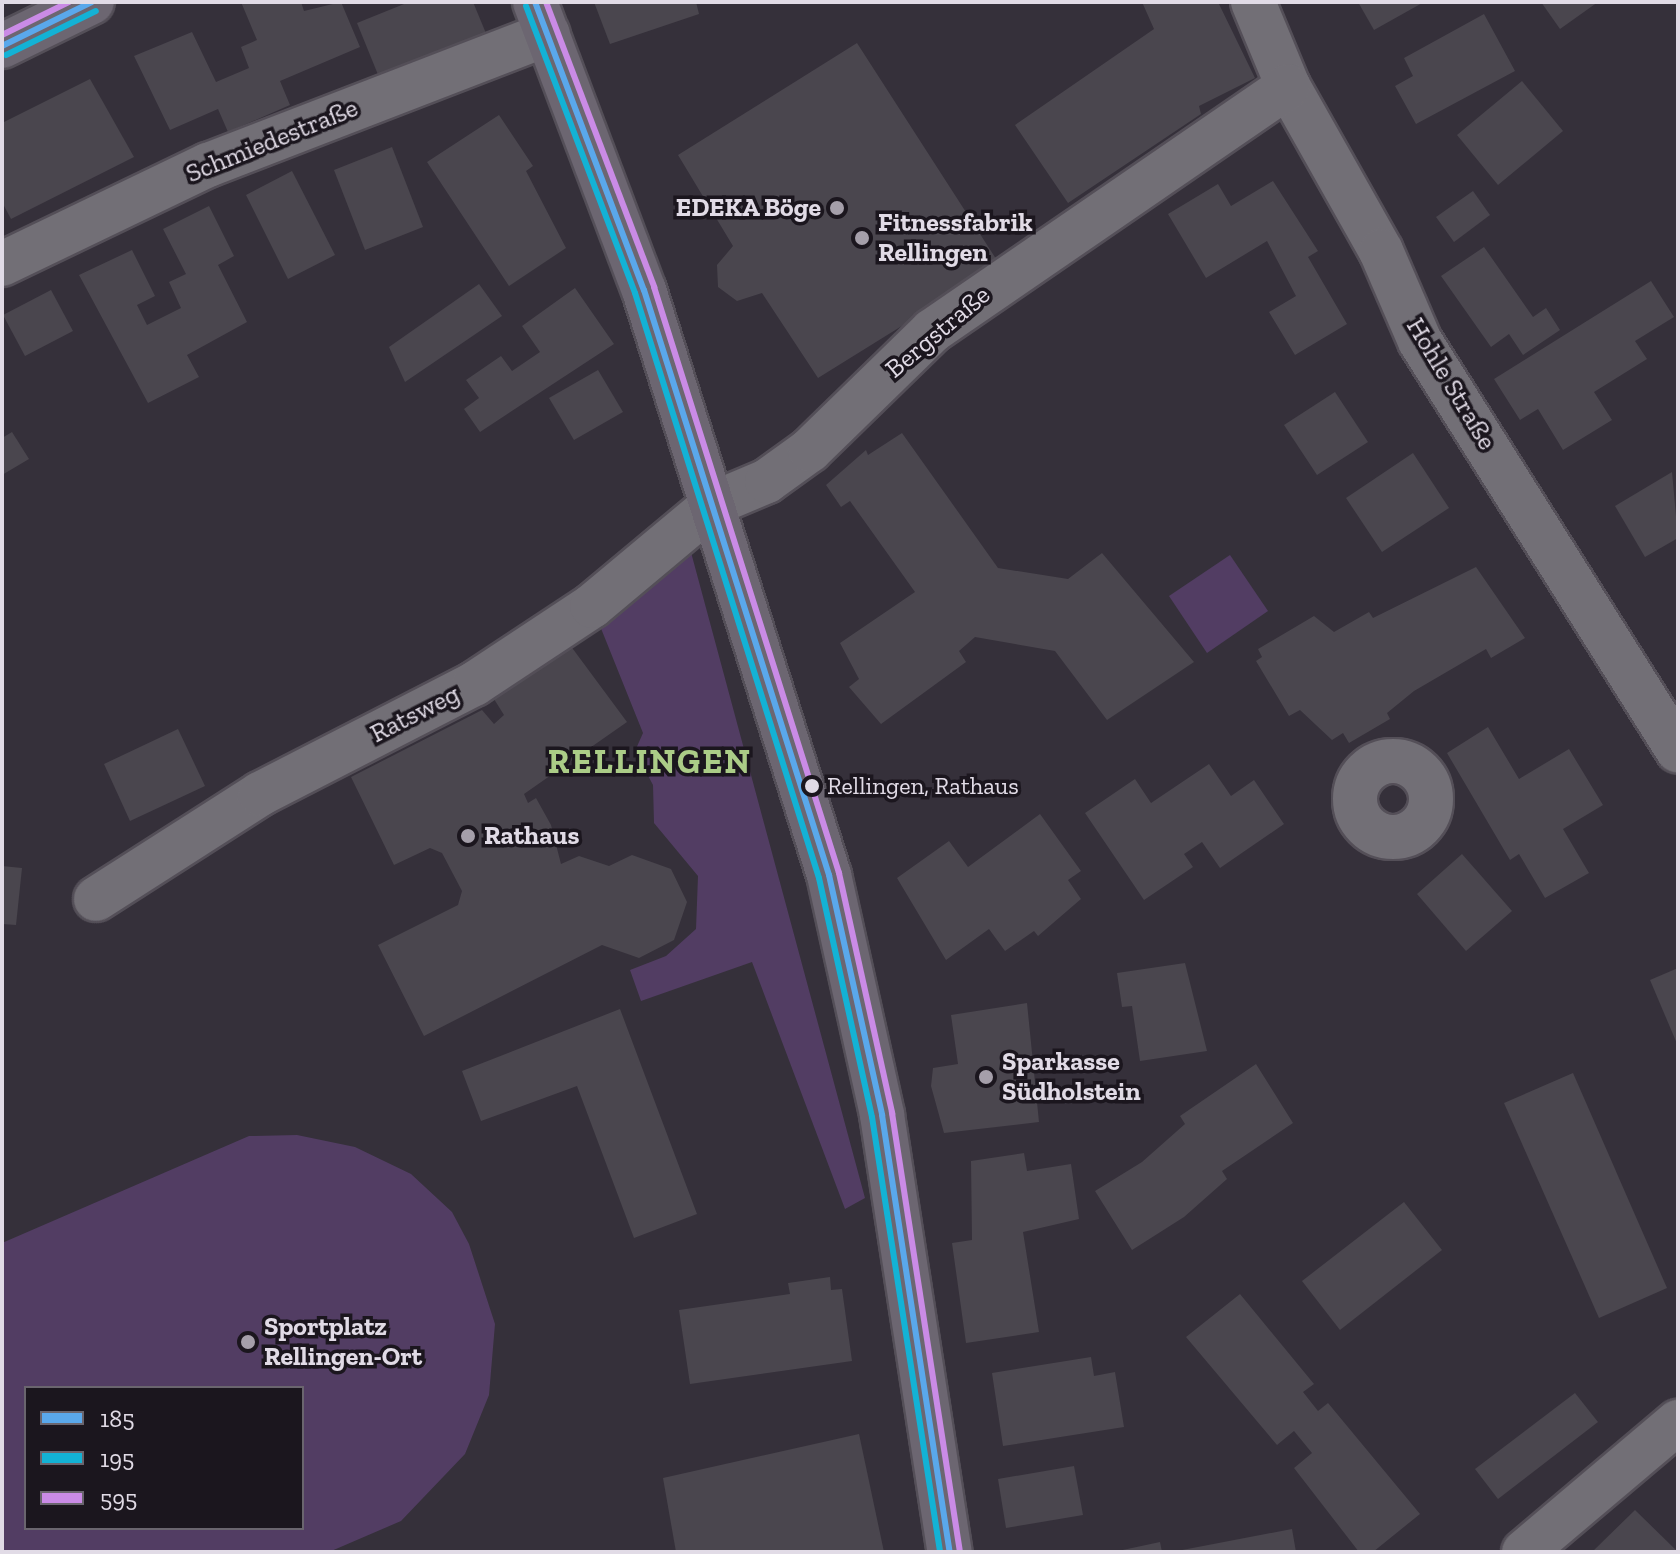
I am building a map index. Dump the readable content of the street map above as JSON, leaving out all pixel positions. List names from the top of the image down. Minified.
{"streets":{"street":["Schmiedestraße","Bergstraße","Hohle Straße","Ratsweg"]},"crossings":[["Bergstraße","Hohle Straße"],["Bergstraße","Ratsweg"]],"districts":["RELLINGEN"],"places":["EDEKA Böge","Fitnessfabrik Rellingen","Rellingen, Rathaus","Rathaus","Sparkasse Südholstein","Sportplatz Rellingen-Ort"],"lines":["transit line 185","transit line 595","transit line 195"],"legend":["185","195","595"]}
